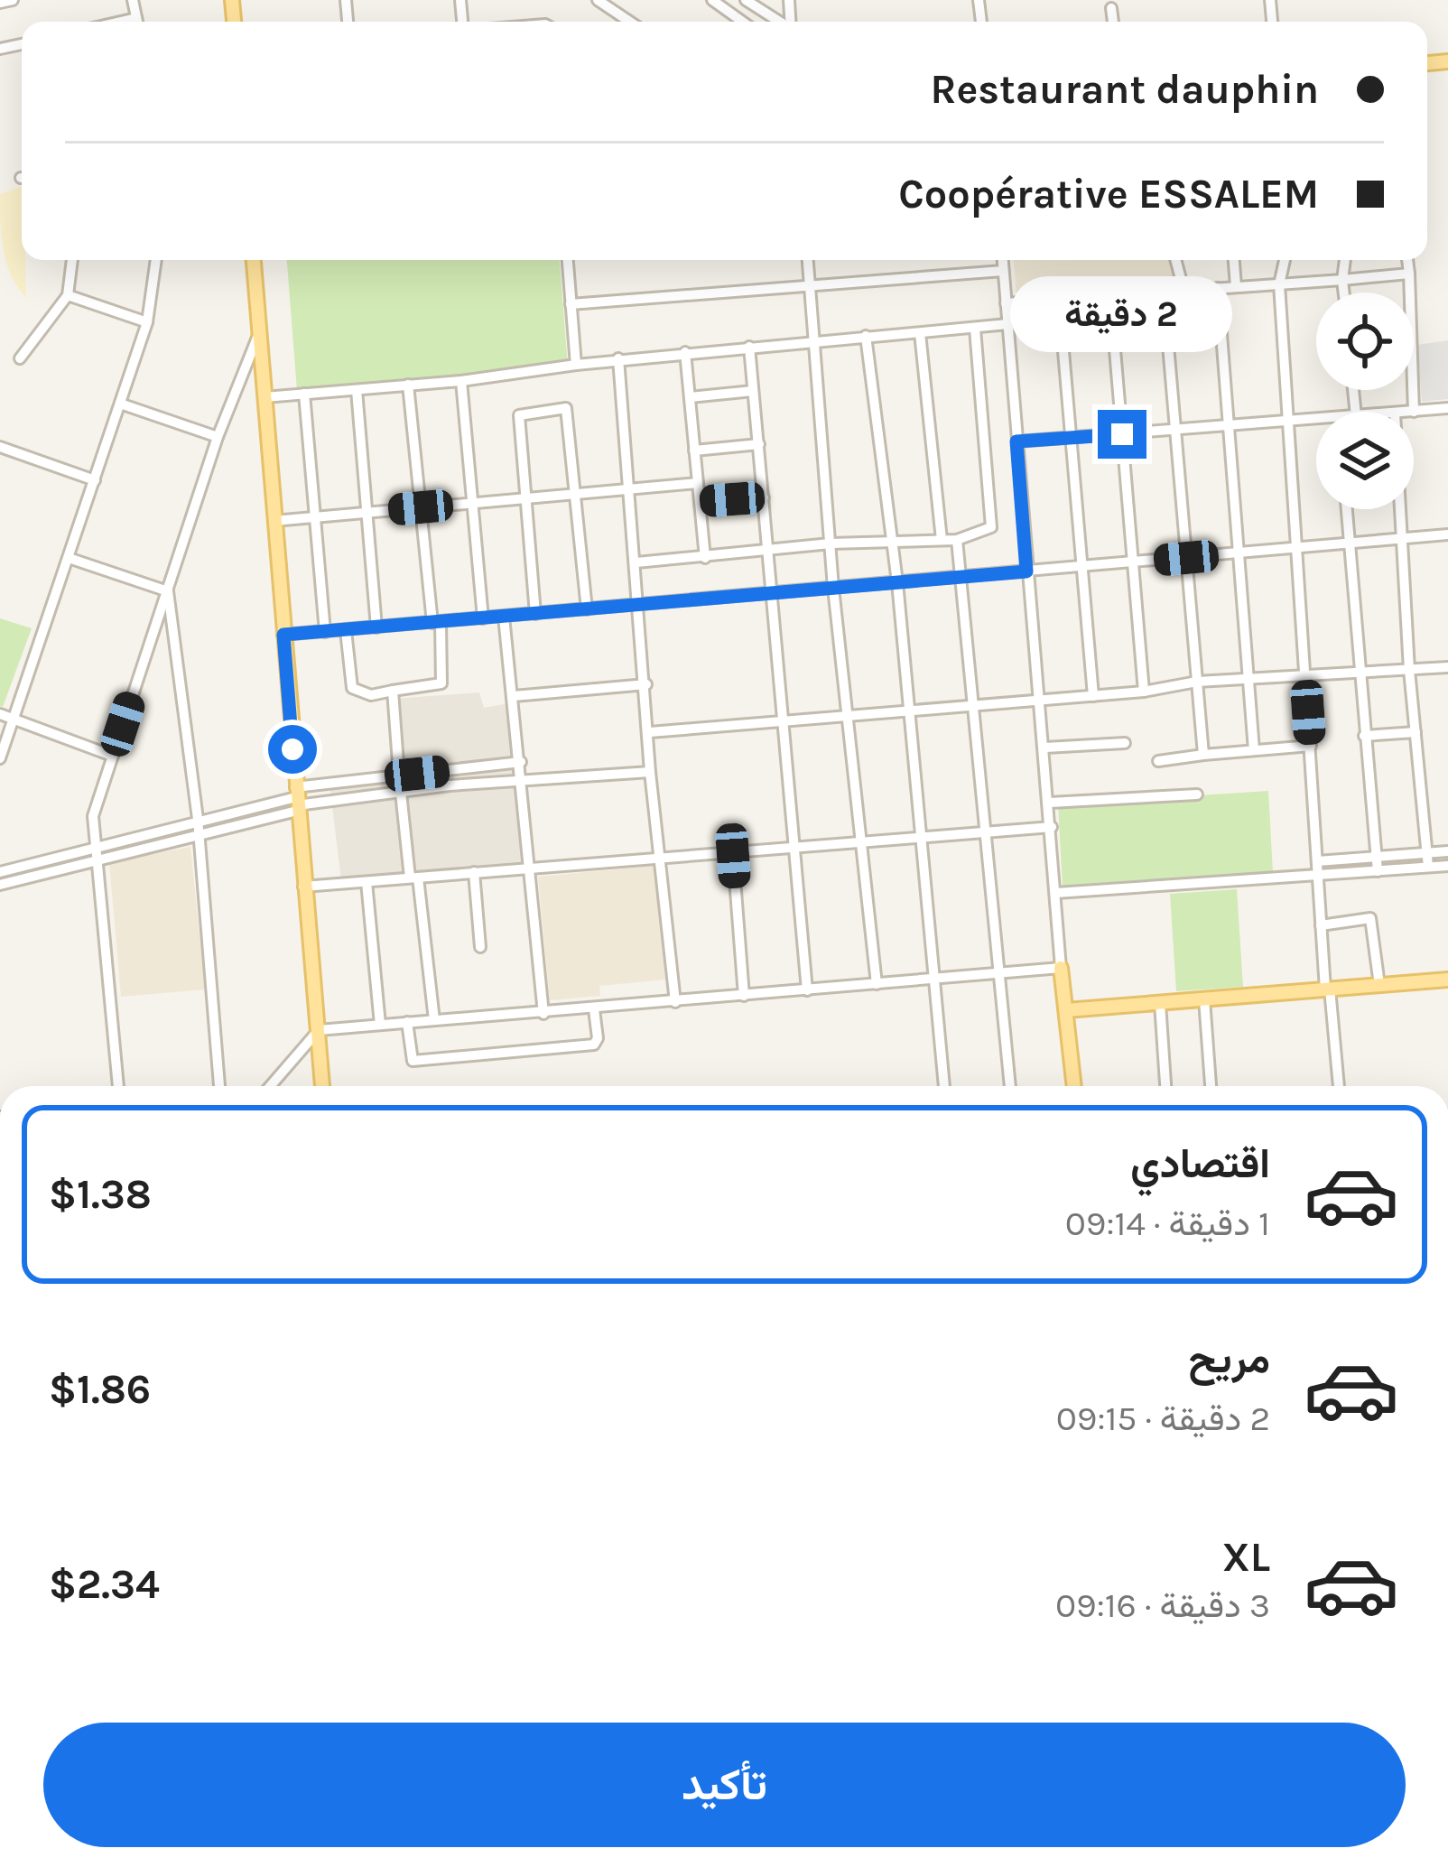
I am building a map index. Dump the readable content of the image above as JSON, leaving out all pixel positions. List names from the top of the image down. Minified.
{"page":{"banner":["Restaurant dauphin","Coopérative ESSALEM"],"bubble":"2 دقيقة","list":[{"name":"اقتصادي","note":"1 دقيقة · 09:14","value":"$1.38"},{"name":"مريح","note":"2 دقيقة · 09:15","value":"$1.86"},{"name":"XL","note":"3 دقيقة · 09:16","value":"$2.34"}],"buttons":"تأكيد"}}
